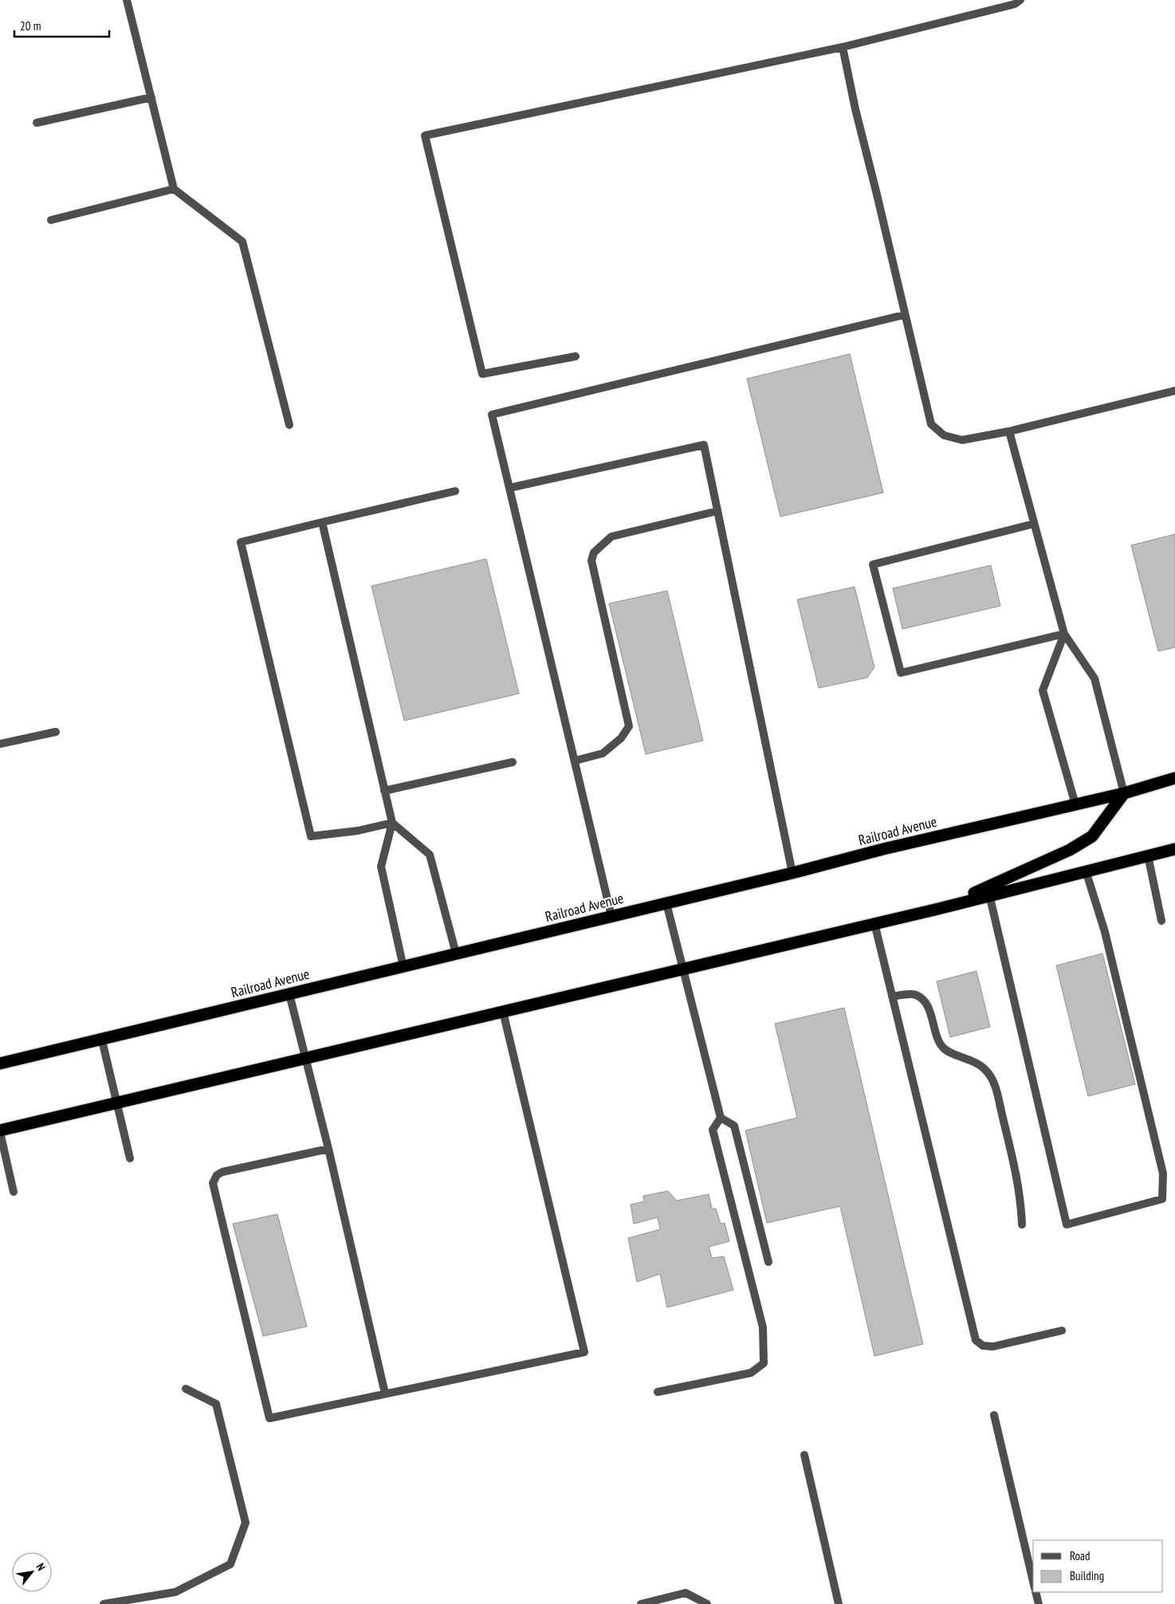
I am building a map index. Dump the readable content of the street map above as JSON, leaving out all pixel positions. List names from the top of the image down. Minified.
{"streets":{"highway":["Railroad Avenue"]},"legend":["Road","Building"],"scale_bar":"20 m","north":"top right"}
